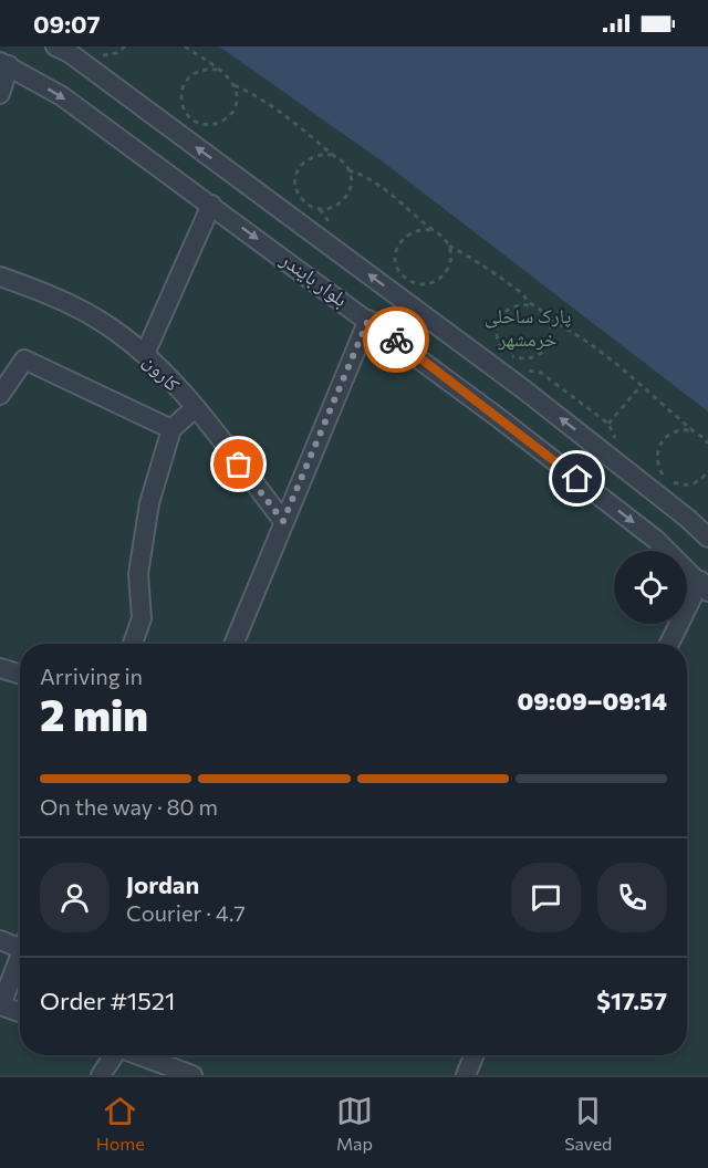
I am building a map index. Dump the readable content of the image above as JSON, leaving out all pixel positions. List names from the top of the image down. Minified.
{"streets":{"street":["بلوار بایندر","کارون"]},"parks":["پارک ساحلی خرمشهر"],"page":{"status":"09:07","heading":["2 min","Arriving in","09:09–09:14"],"panel":["Jordan","Courier · 4.7","Order #1521","$17.57"],"bar":"On the way · 80 m","tabs":["Home","Map","Saved"]}}
